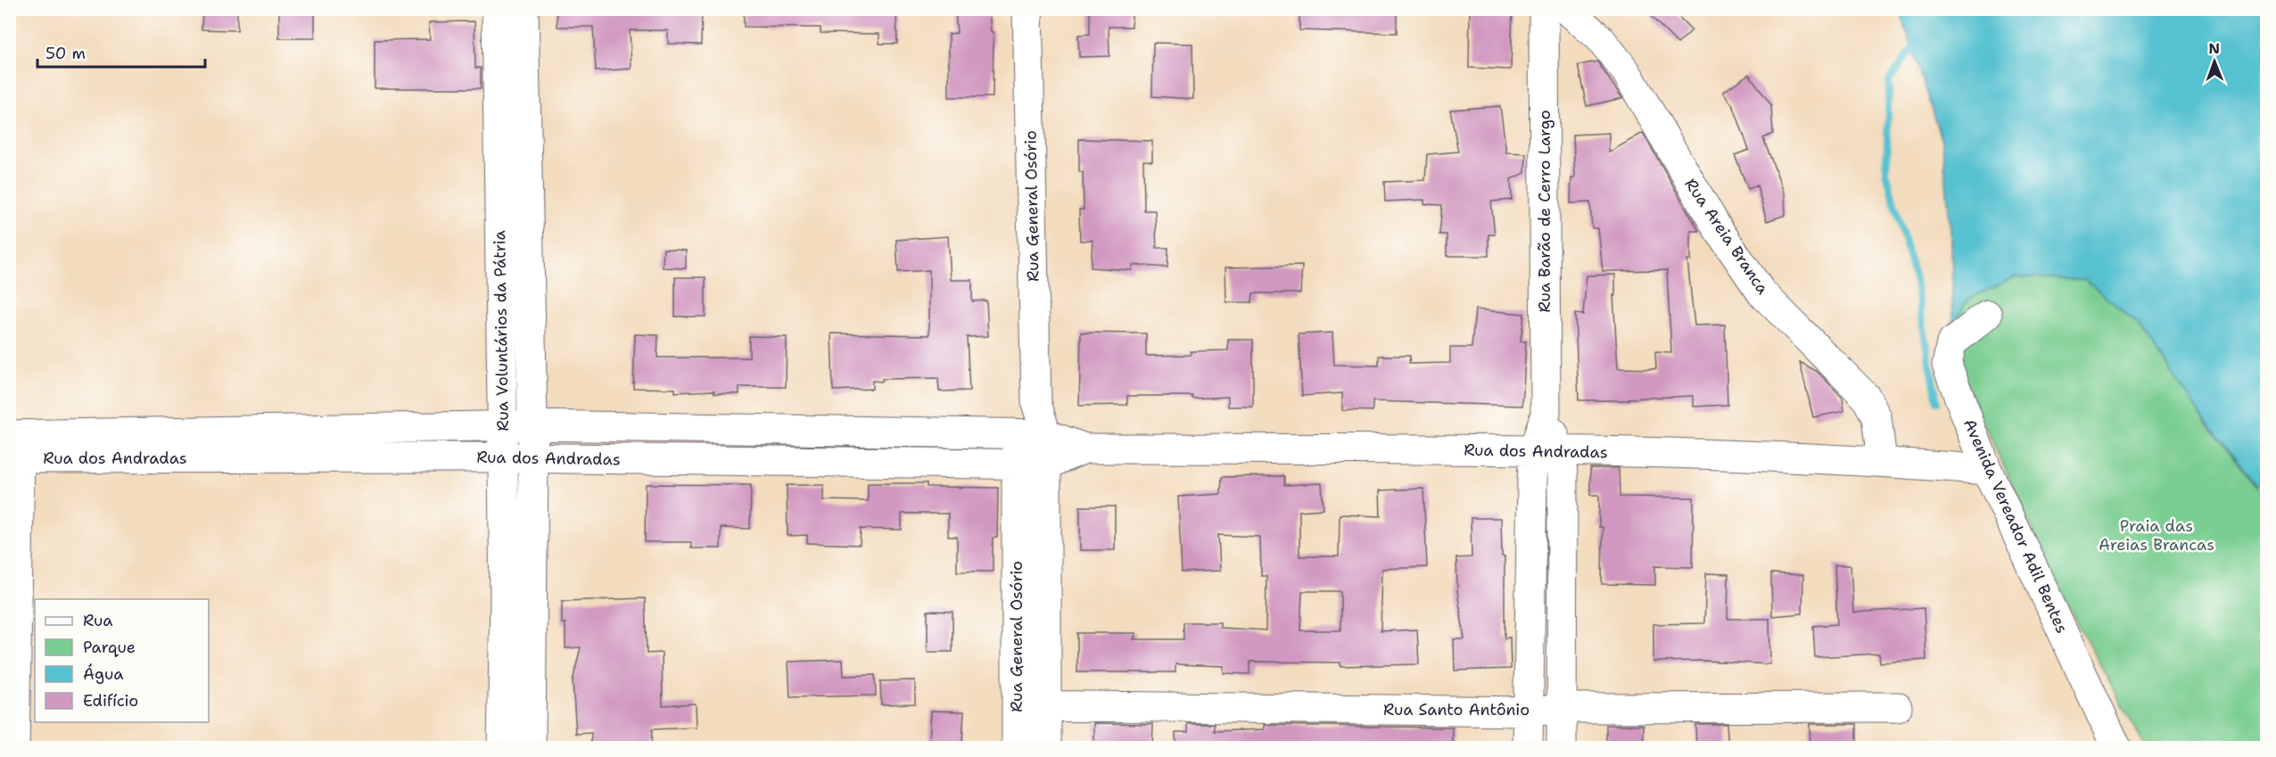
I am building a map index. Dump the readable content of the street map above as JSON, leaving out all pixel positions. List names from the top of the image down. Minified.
{"streets":{"street":["Rua General Osório","Rua Barão de Cerro Largo","Rua Areia Branca","Rua Voluntários da Pátria","Rua dos Andradas","Avenida Vereador Adil Bentes","Rua Santo Antônio"]},"crossings":[["Rua General Osório","Rua dos Andradas"],["Rua General Osório","Rua Santo Antônio"],["Rua Barão de Cerro Largo","Rua dos Andradas"],["Rua Barão de Cerro Largo","Rua Santo Antônio"],["Rua Areia Branca","Rua dos Andradas"],["Rua Voluntários da Pátria","Rua dos Andradas"],["Rua dos Andradas","Avenida Vereador Adil Bentes"]],"parks":["Praia das Areias Brancas"],"legend":["Rua","Parque","Água","Edifício"],"scale_bar":"50 m","north":"top"}
